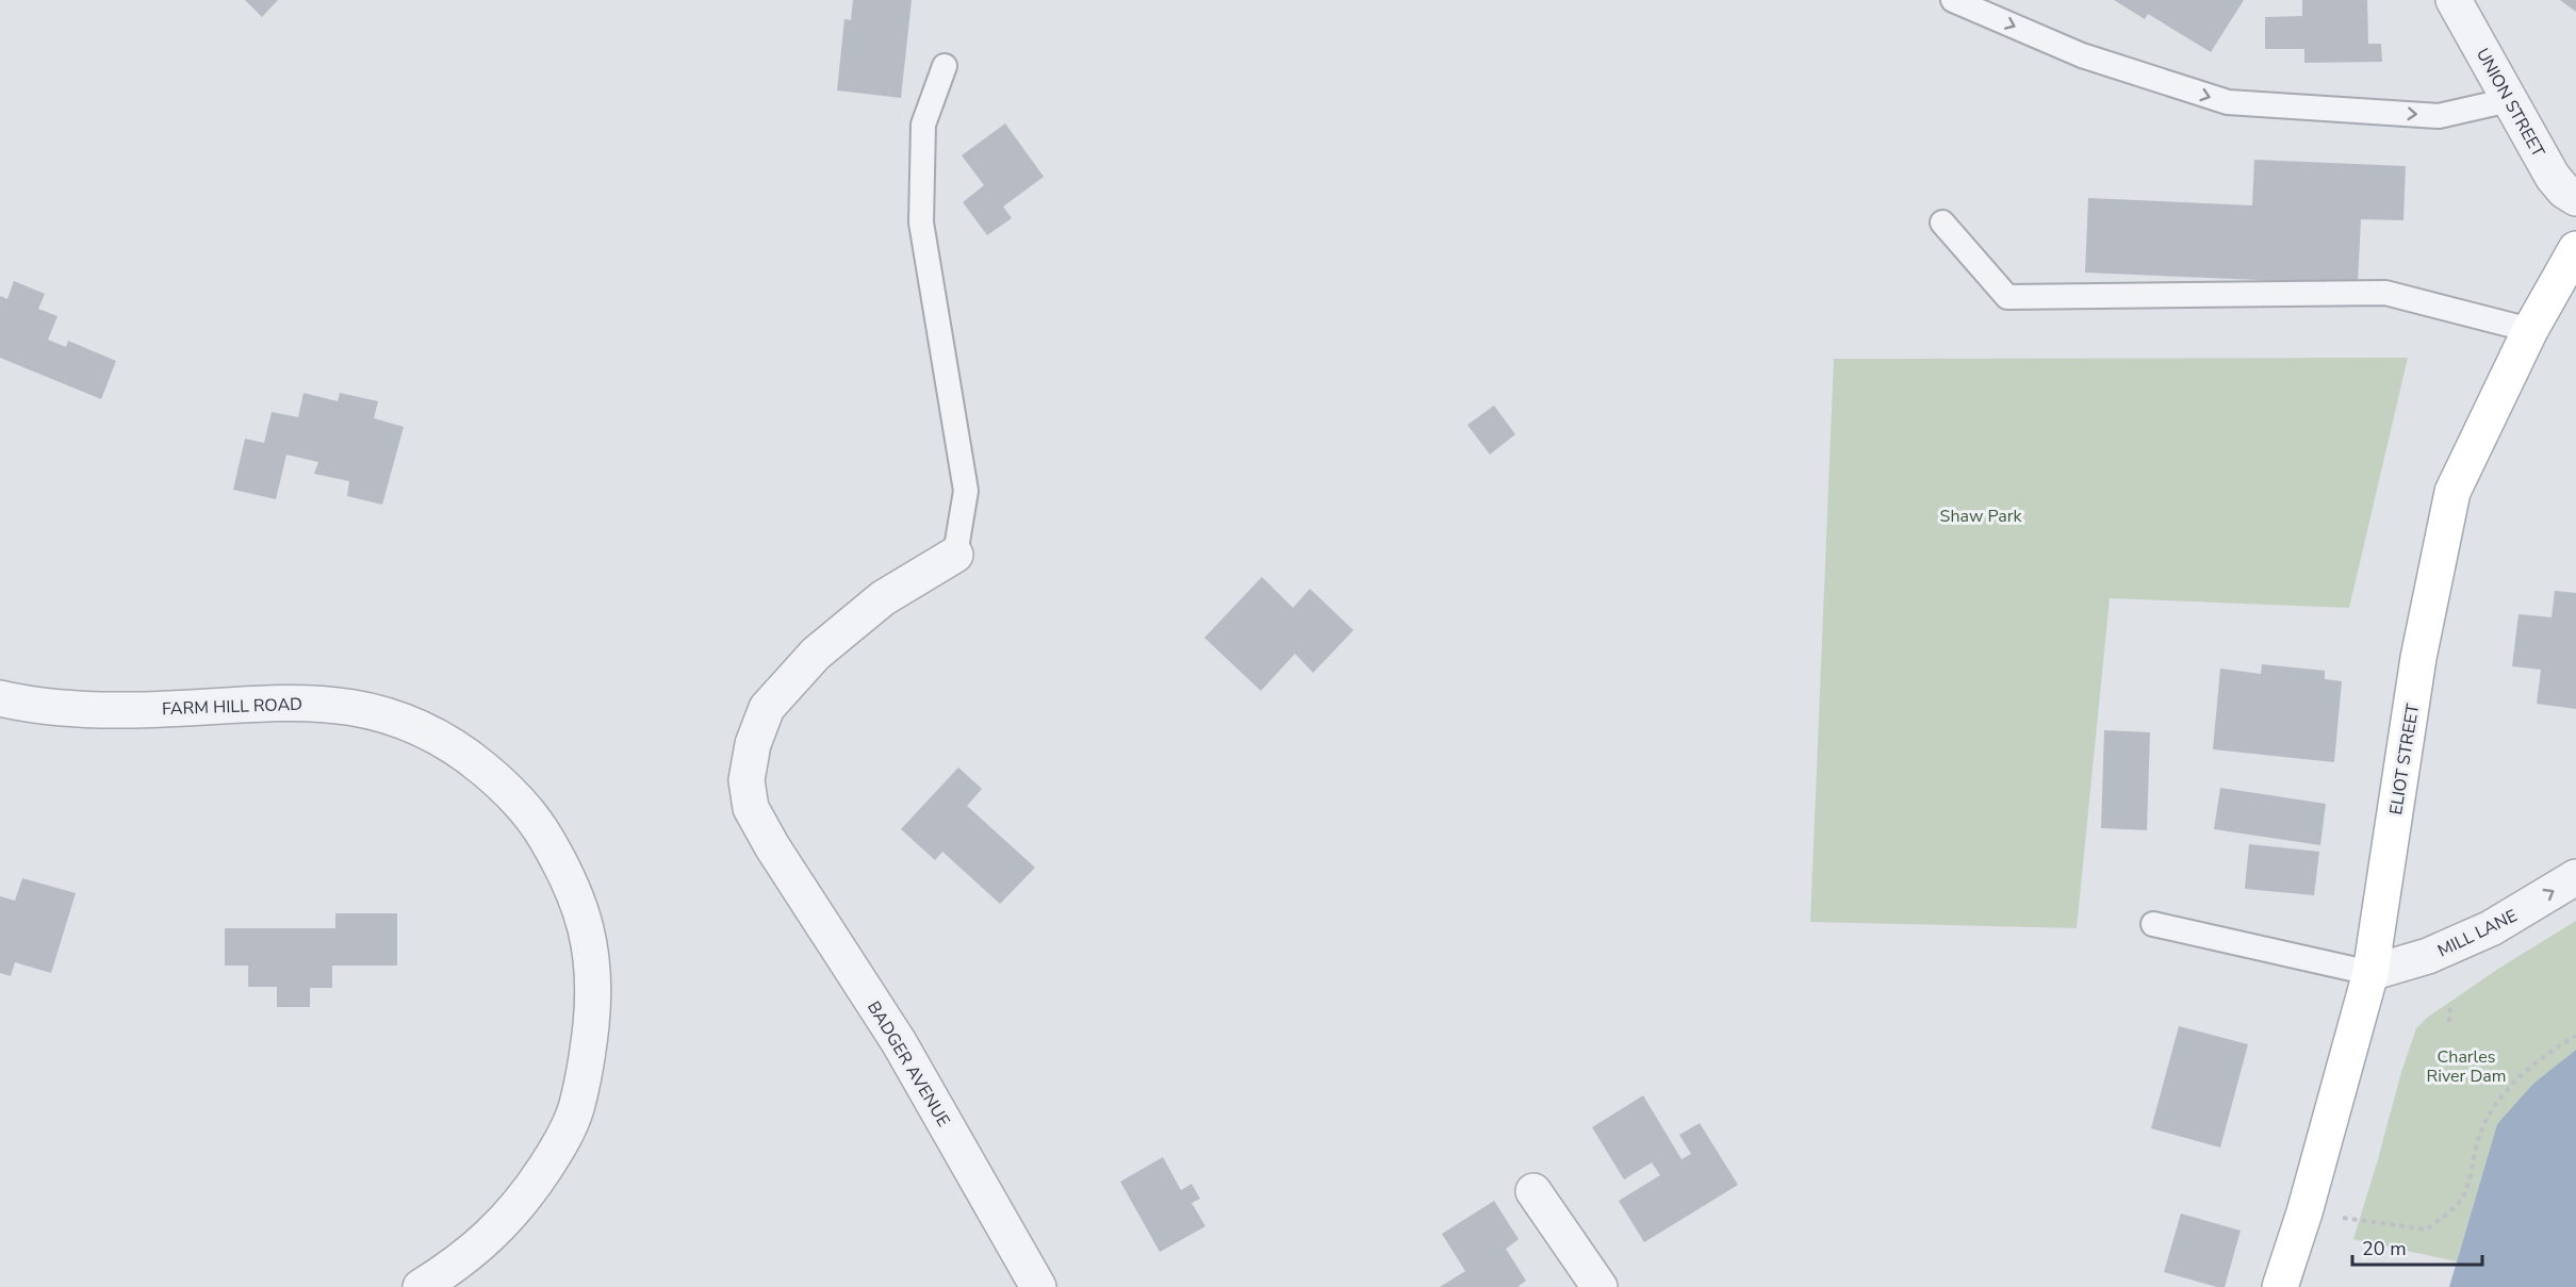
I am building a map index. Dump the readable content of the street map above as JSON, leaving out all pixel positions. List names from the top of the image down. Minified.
{"streets":{"main road":["ELIOT STREET"],"street":["UNION STREET","FARM HILL ROAD","MILL LANE","BADGER AVENUE"]},"crossings":[["ELIOT STREET","MILL LANE"]],"one_way":["MILL LANE"],"parks":["Shaw Park","Charles River Dam"],"scale_bar":"20 m"}
